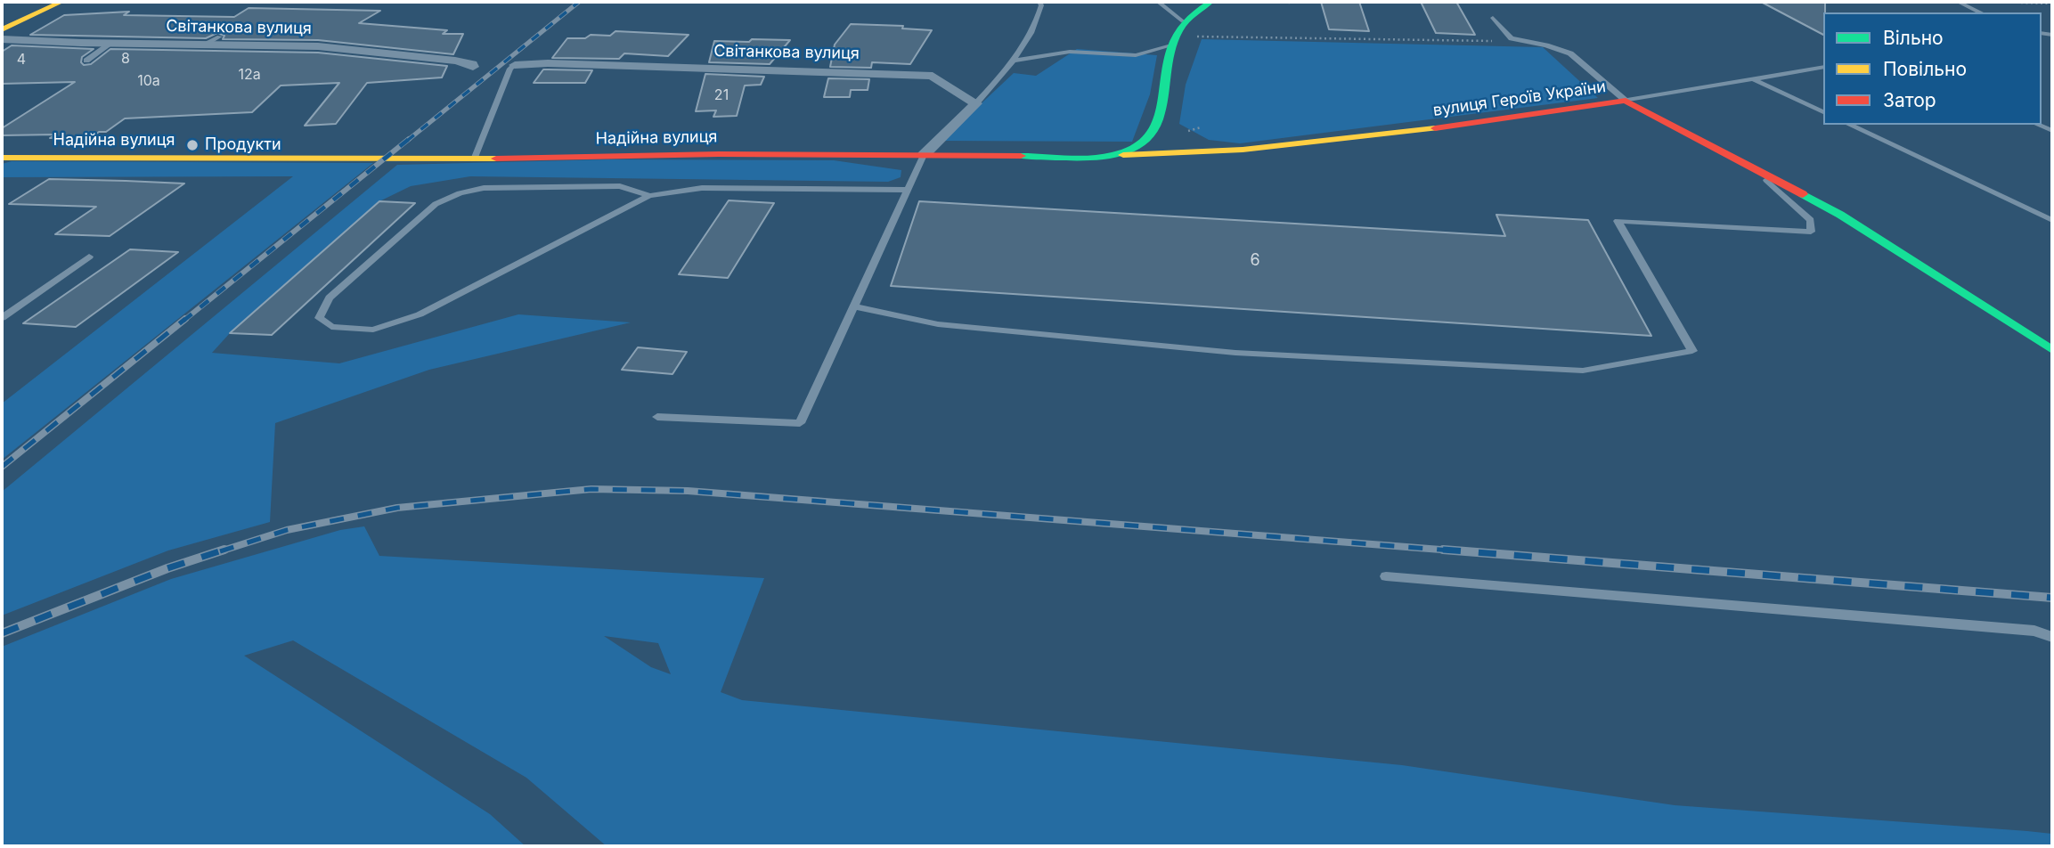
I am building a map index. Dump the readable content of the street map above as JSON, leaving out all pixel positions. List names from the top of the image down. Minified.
{"streets":{"street":["Світанкова вулиця","вулиця Героїв України","Надійна вулиця"]},"crossings":[["вулиця Героїв України","Надійна вулиця"]],"places":["Продукти"],"house_numbers":["8","4","12а","10а","21","6"],"legend":["Вільно","Повільно","Затор"]}
